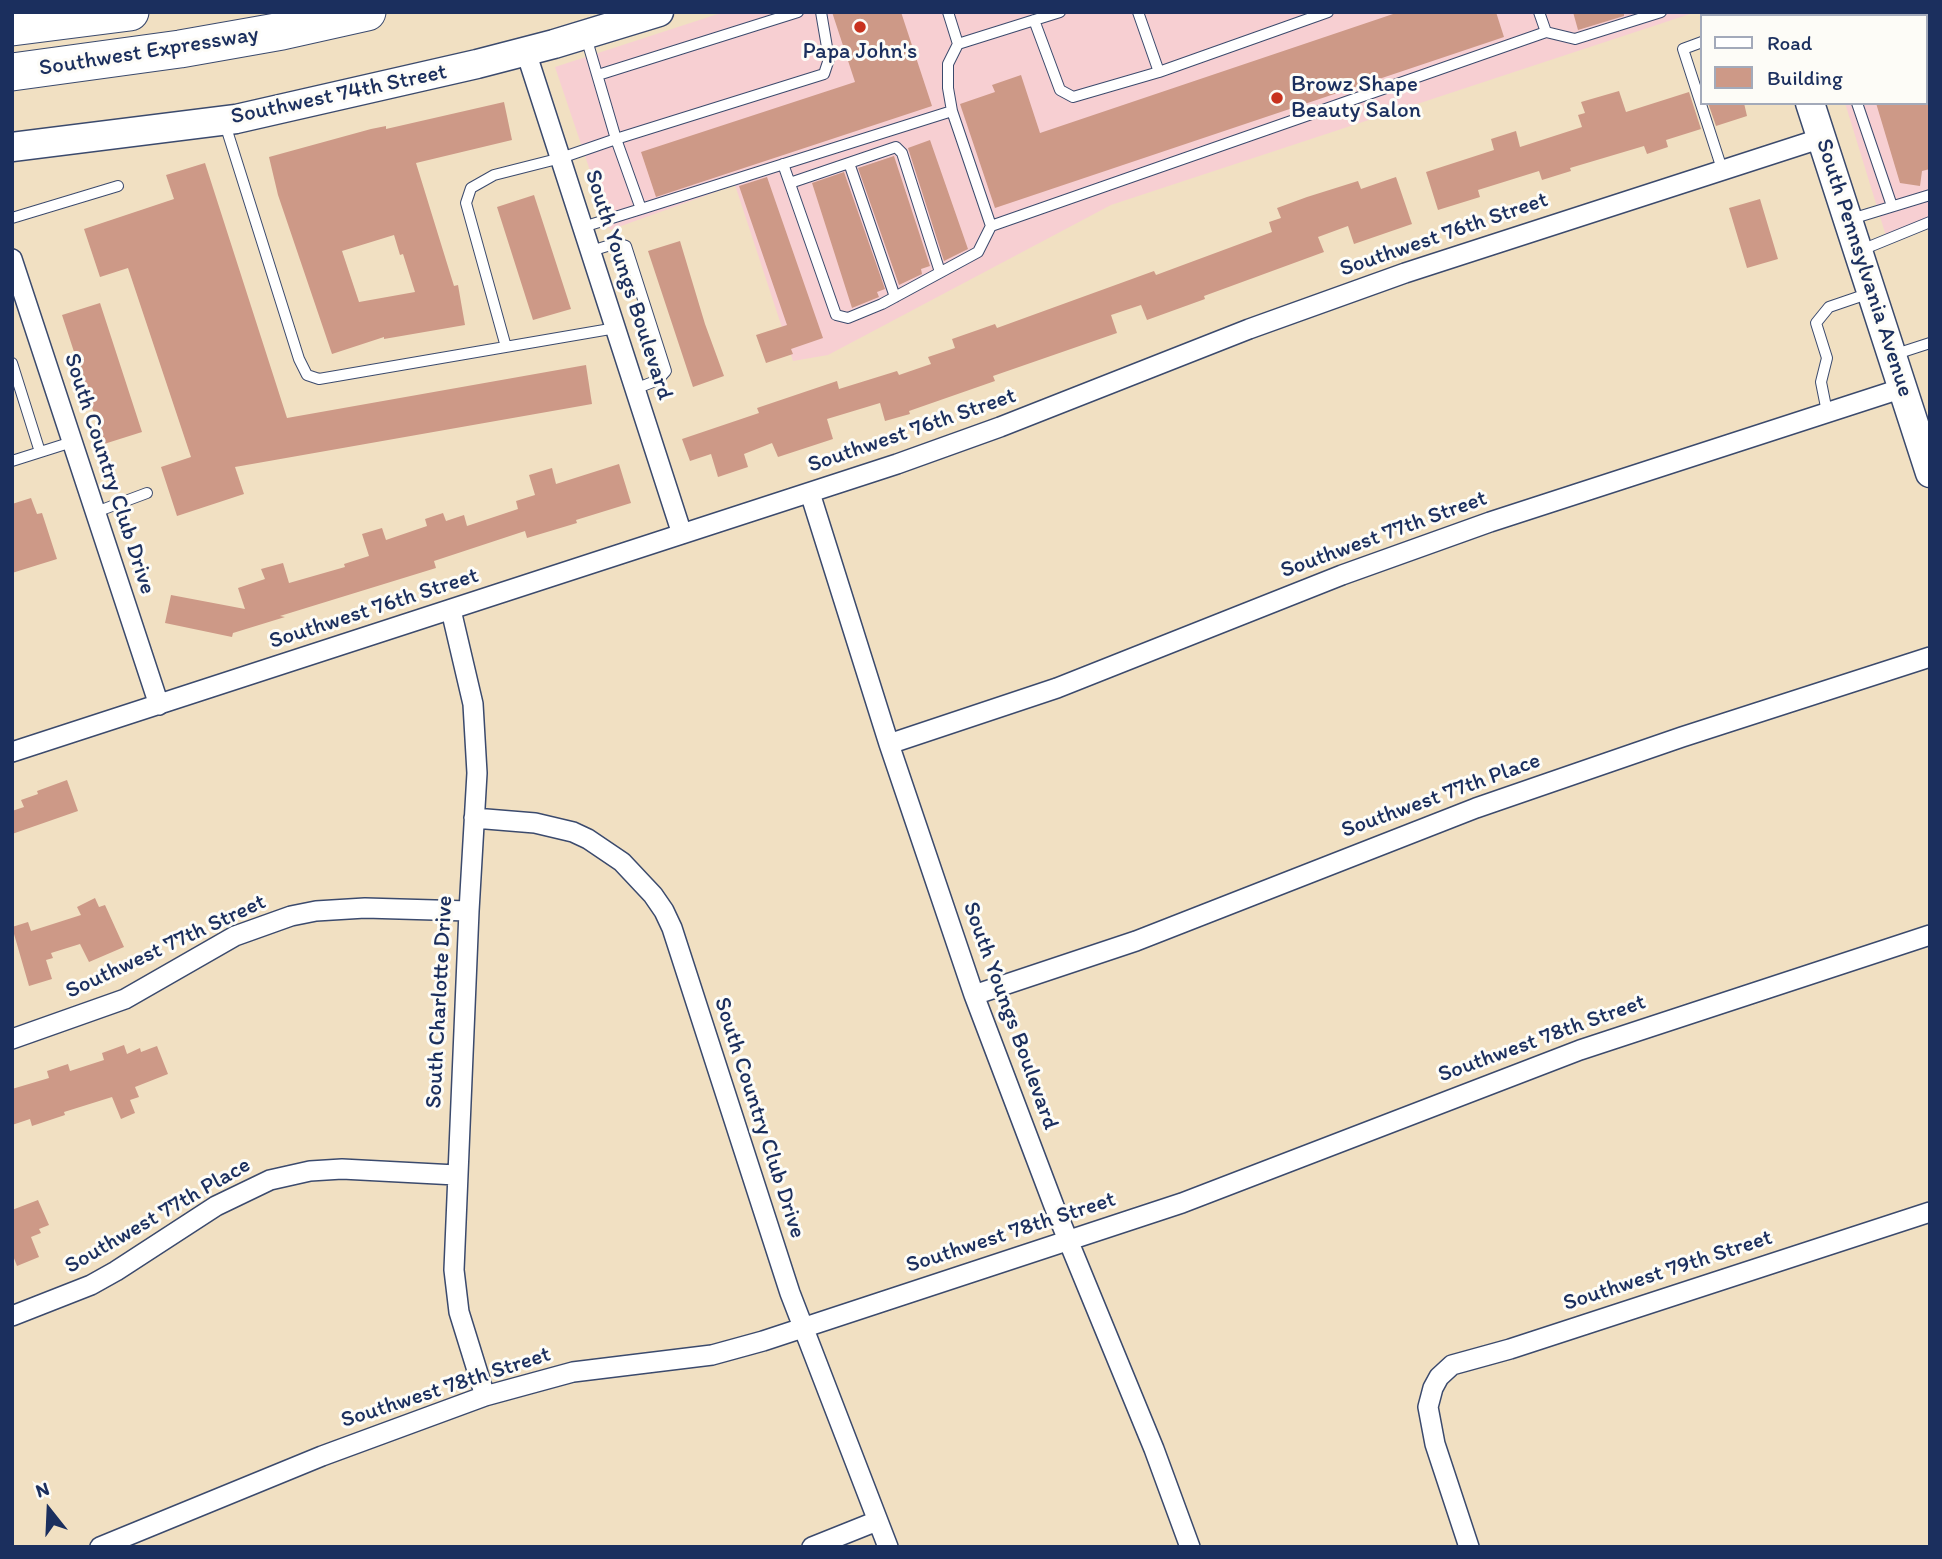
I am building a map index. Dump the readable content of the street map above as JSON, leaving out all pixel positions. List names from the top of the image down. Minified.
{"streets":{"highway":["Southwest Expressway"],"main road":["Southwest 74th Street","South Pennsylvania Avenue"],"street":["Southwest 76th Street","South Youngs Boulevard","South Country Club Drive","Southwest 77th Street","Southwest 77th Place","South Charlotte Drive","Southwest 78th Street","Southwest 79th Street"]},"crossings":[["Southwest 74th Street","South Youngs Boulevard"],["Southwest 76th Street","South Pennsylvania Avenue"],["Southwest 76th Street","South Youngs Boulevard"],["Southwest 76th Street","South Country Club Drive"],["Southwest 76th Street","South Charlotte Drive"],["South Pennsylvania Avenue","Southwest 77th Street"],["South Youngs Boulevard","Southwest 77th Street"],["South Youngs Boulevard","Southwest 77th Place"],["South Youngs Boulevard","Southwest 78th Street"],["South Country Club Drive","South Charlotte Drive"],["South Country Club Drive","Southwest 78th Street"],["Southwest 77th Street","South Charlotte Drive"],["Southwest 77th Place","South Charlotte Drive"],["South Charlotte Drive","Southwest 78th Street"]],"places":["Papa John's","Browz Shape Beauty Salon"],"legend":["Road","Building"],"north":"top"}
